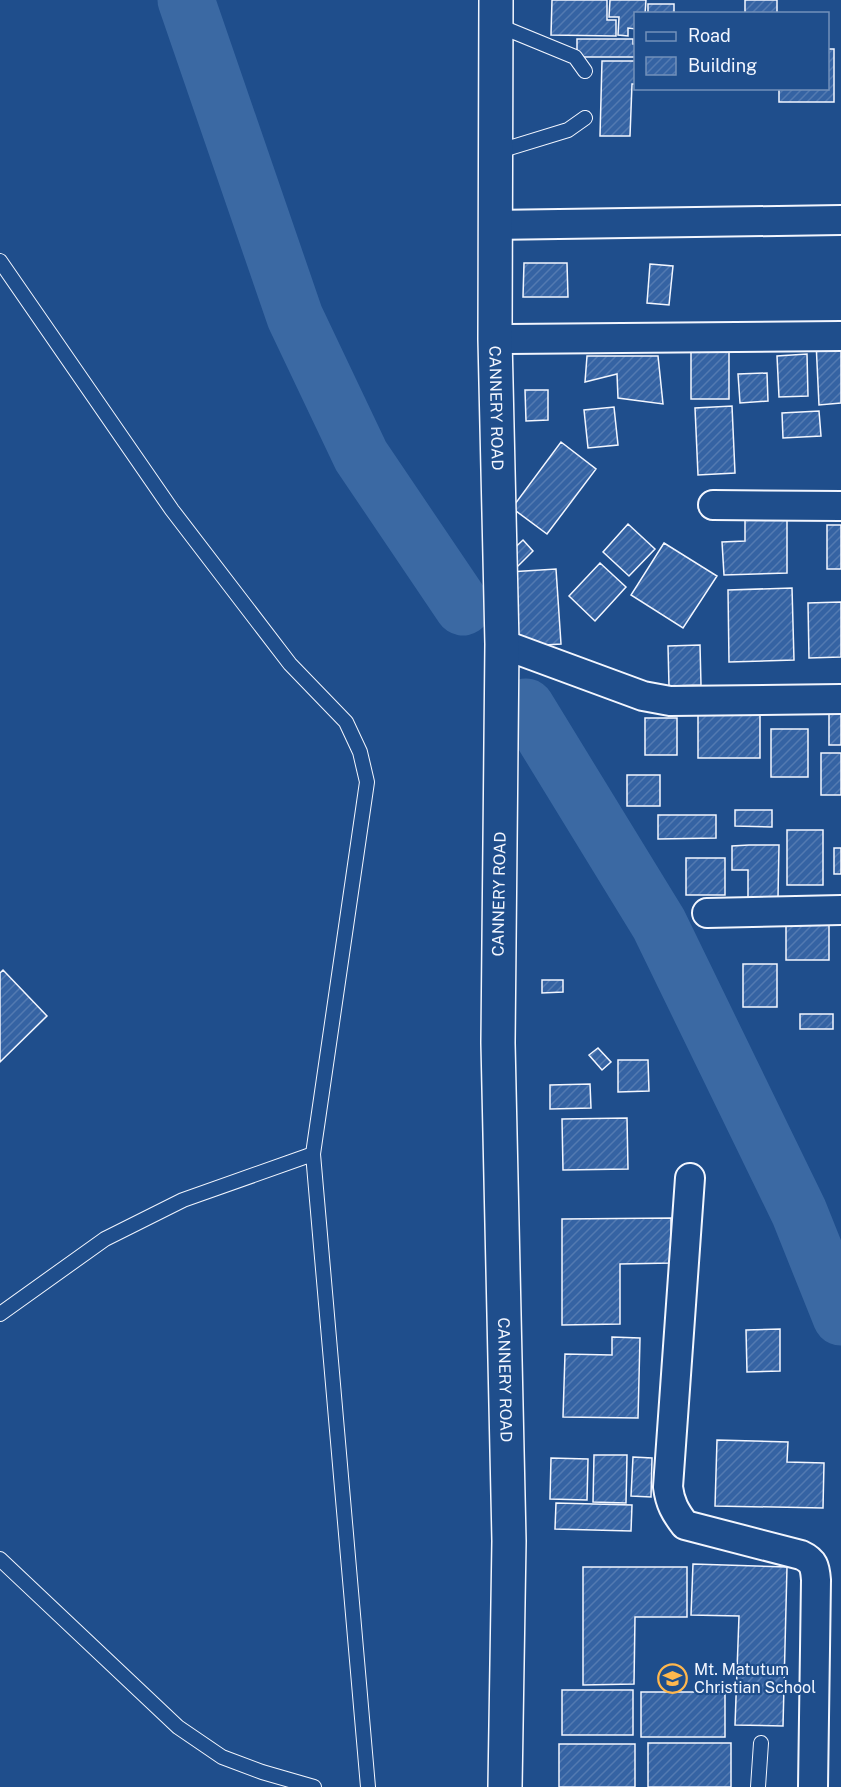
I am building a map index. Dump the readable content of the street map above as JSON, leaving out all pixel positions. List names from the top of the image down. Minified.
{"streets":{"main road":["CANNERY ROAD"]},"places":{"school or university":["Mt. Matutum Christian School"]},"legend":["Road","Building"]}
